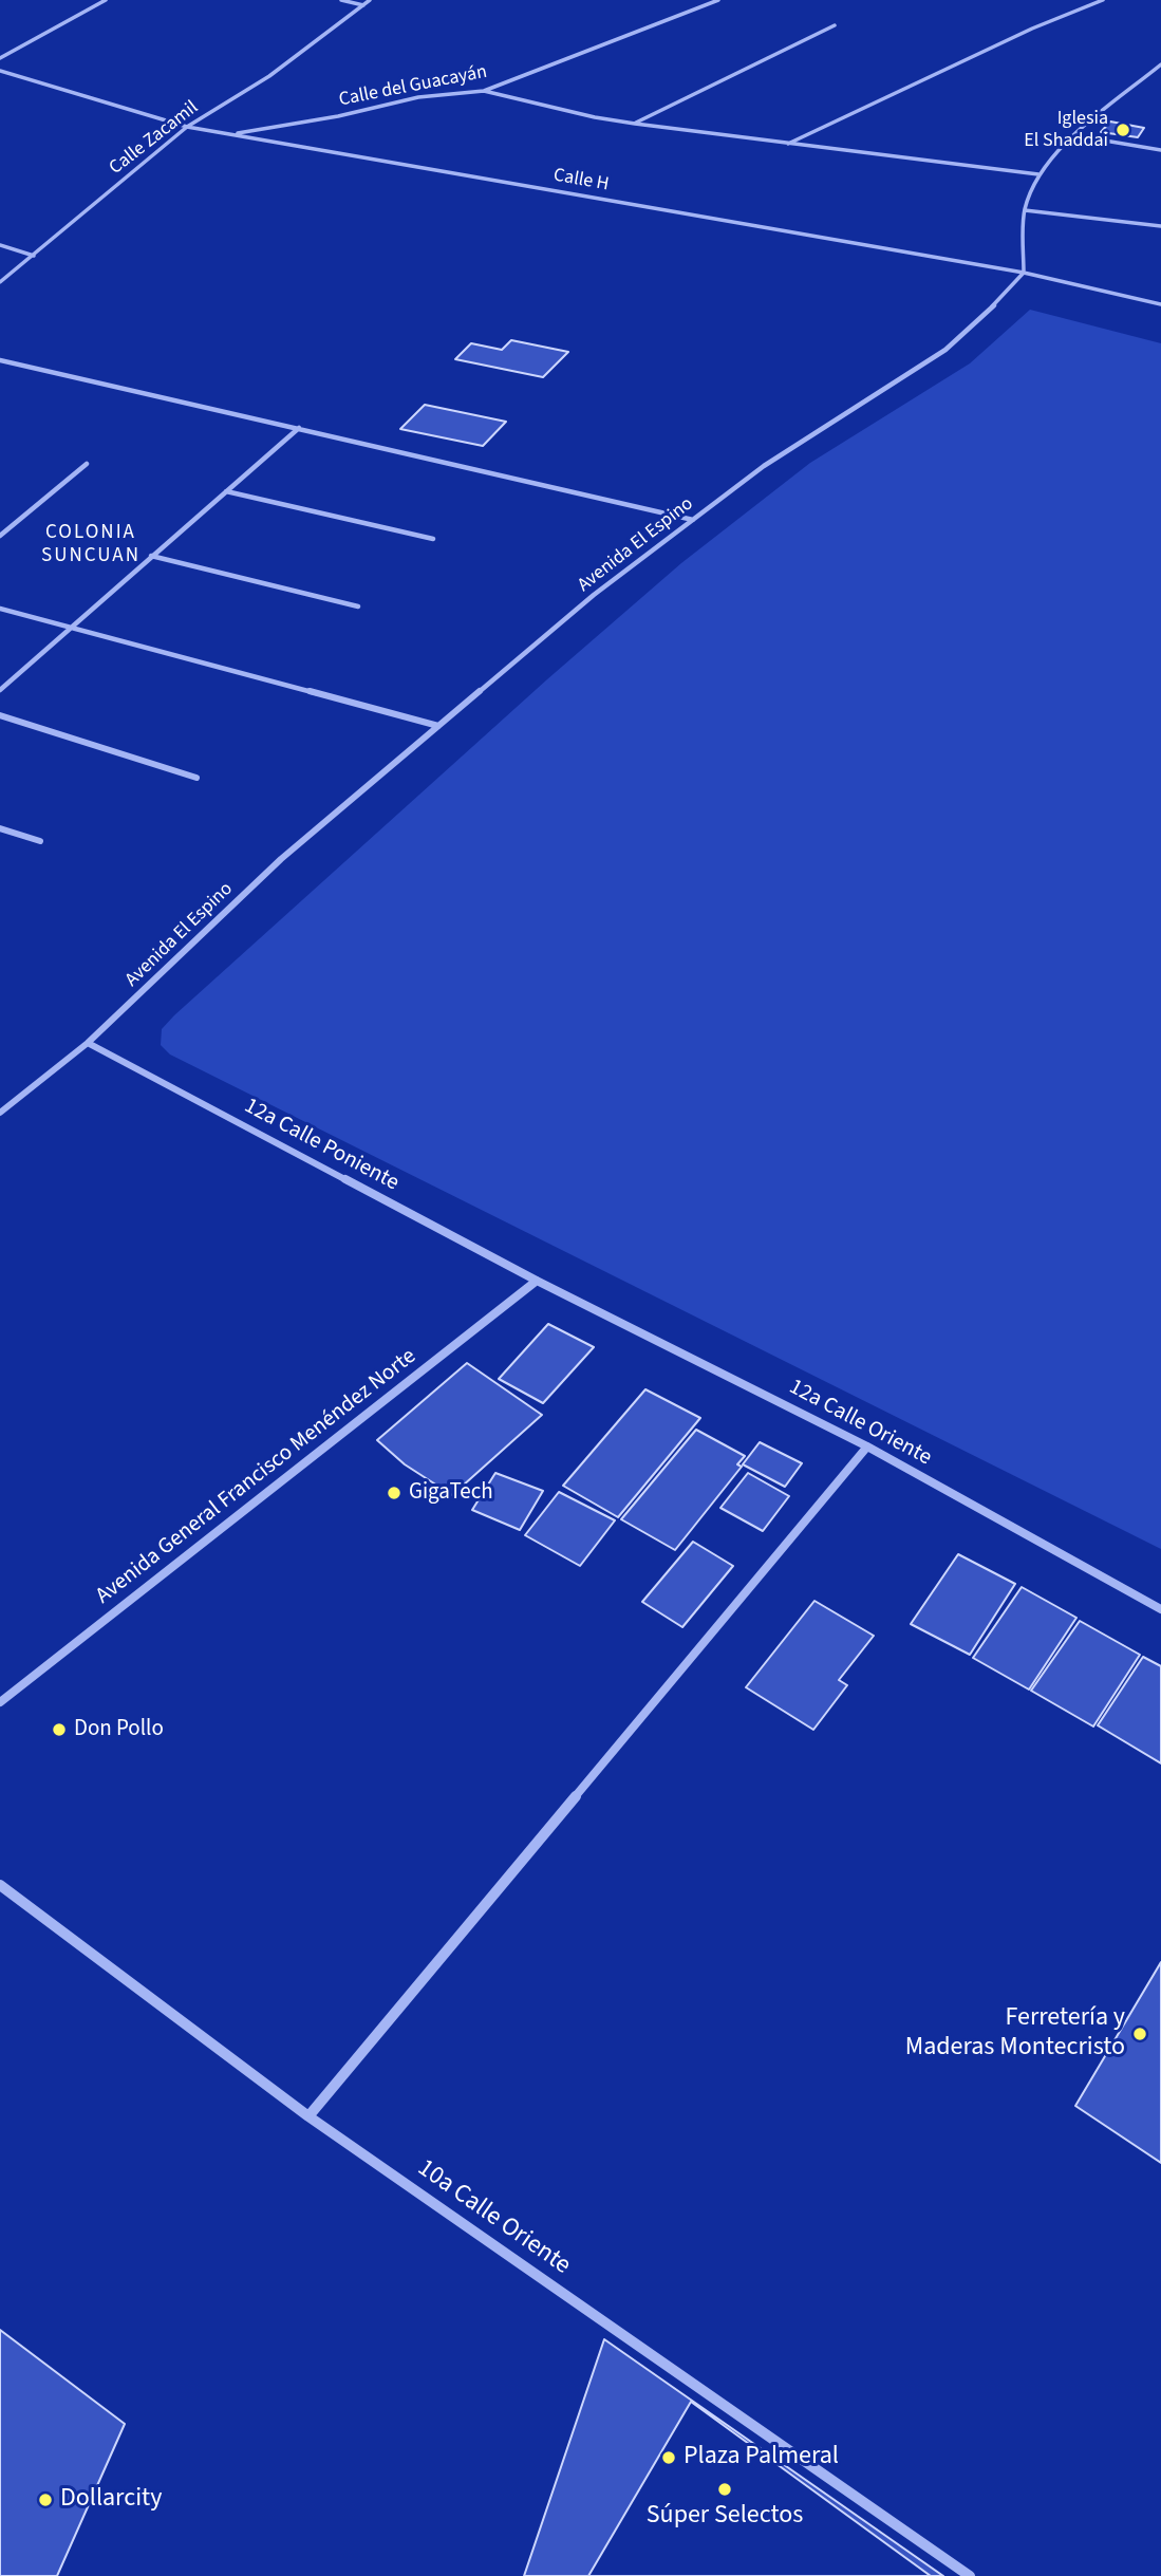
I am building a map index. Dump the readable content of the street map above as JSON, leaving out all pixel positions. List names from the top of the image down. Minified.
{"streets":{"street":["Calle del Guacayán","Calle Zacamil","Calle H","Avenida El Espino","12a Calle Poniente","12a Calle Oriente","Avenida General Francisco Menéndez Norte","10a Calle Oriente"]},"crossings":[["Calle del Guacayán","Calle H"],["Calle Zacamil","Calle H"],["Calle H","Avenida El Espino"],["Avenida El Espino","12a Calle Poniente"],["12a Calle Poniente","12a Calle Oriente"],["12a Calle Poniente","Avenida General Francisco Menéndez Norte"],["12a Calle Oriente","Avenida General Francisco Menéndez Norte"]],"districts":["COLONIA SUNCUAN"],"places":["Iglesia El Shaddai","GigaTech","Don Pollo","Ferretería y Maderas Montecristo","Plaza Palmeral","Súper Selectos","Dollarcity"]}
